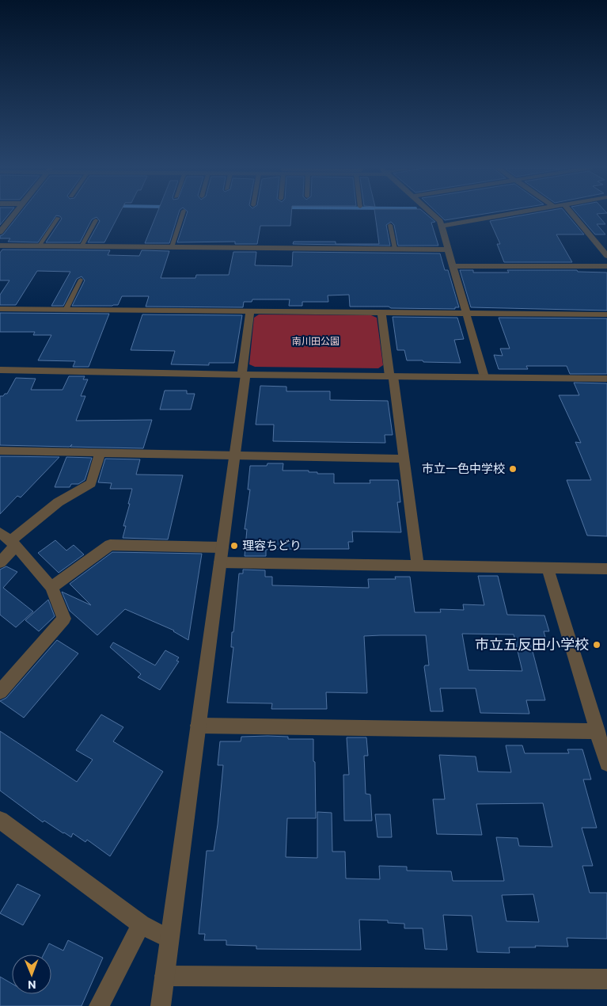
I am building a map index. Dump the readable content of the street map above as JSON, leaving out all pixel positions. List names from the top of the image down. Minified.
{"parks":["南川田公園"],"places":["市立一色中学校","理容ちどり","市立五反田小学校"],"north":"bottom"}
